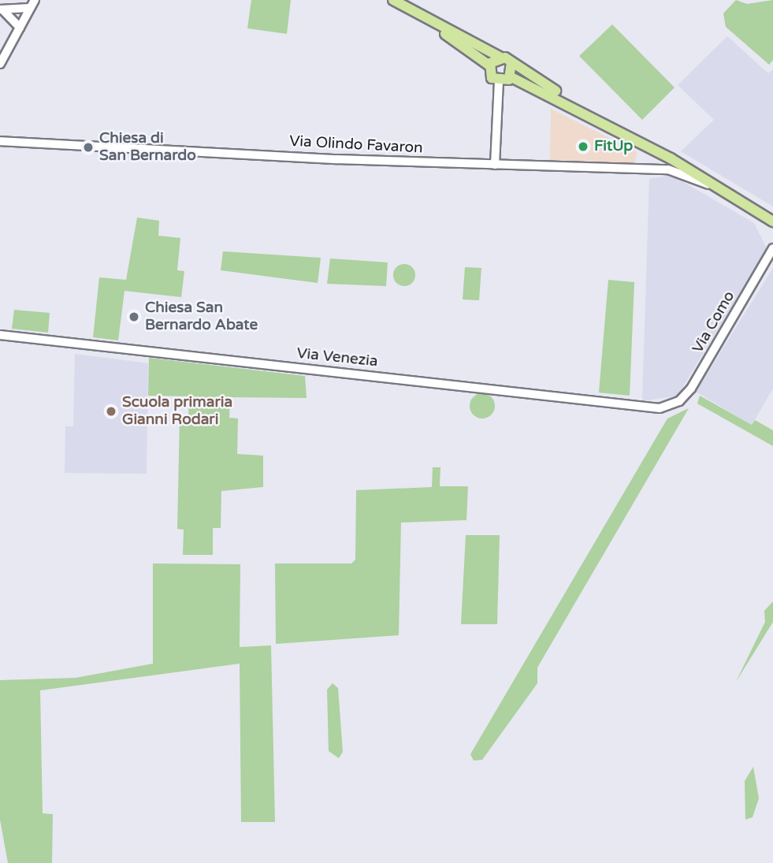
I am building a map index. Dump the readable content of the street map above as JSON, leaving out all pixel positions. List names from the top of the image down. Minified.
{"streets":{"street":["Via Olindo Favaron","Via Como","Via Venezia"]},"crossings":[["Via Como","Via Venezia"]],"places":["FitUp","Chiesa di San Bernardo","Chiesa San Bernardo Abate","Scuola primaria Gianni Rodari"]}
